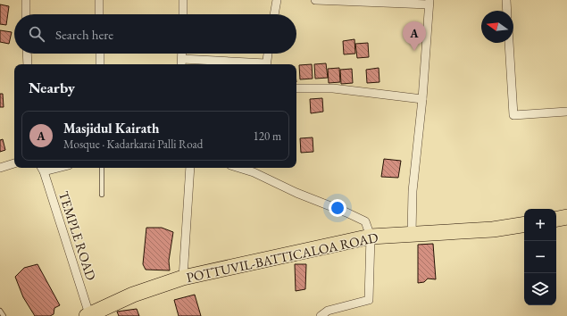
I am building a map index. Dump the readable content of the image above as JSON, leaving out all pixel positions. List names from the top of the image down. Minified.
{"streets":{"highway":["POTTUVIL-BATTICALOA ROAD"],"street":["TEMPLE ROAD"]},"crossings":[["TEMPLE ROAD","POTTUVIL-BATTICALOA ROAD"]],"north":"left","page":{"search":"Search here","pins":"A","heading":"Nearby","list":[{"mark":"A","name":"Masjidul Kairath","note":"Mosque · Kadarkarai Palli Road","value":"120 m"}],"map_buttons":["+","−"]}}
